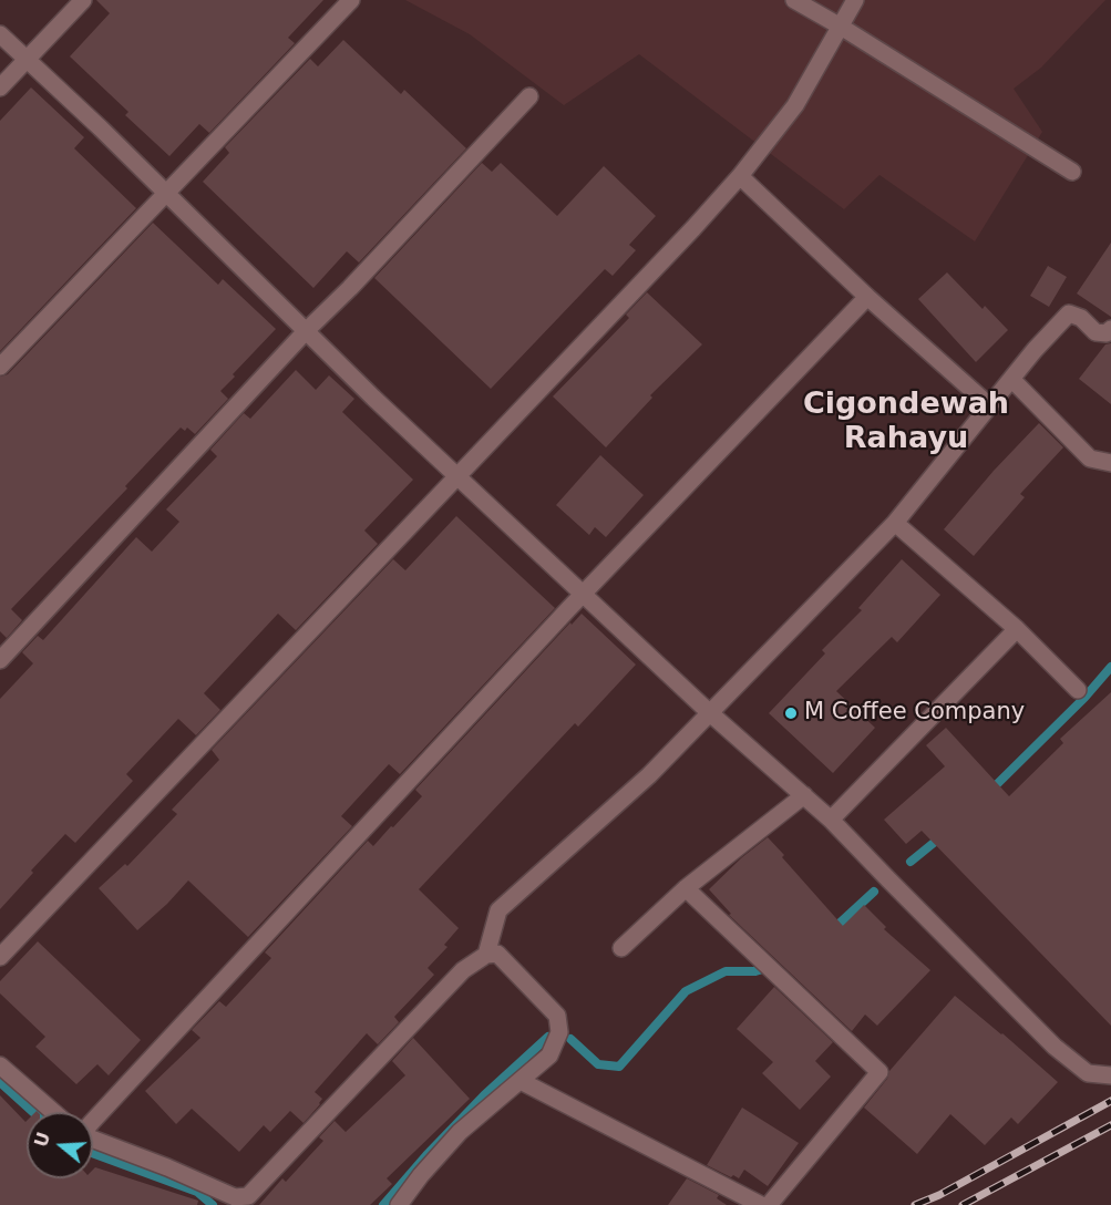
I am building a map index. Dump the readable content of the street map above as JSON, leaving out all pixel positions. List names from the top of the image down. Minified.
{"districts":["Cigondewah Rahayu"],"places":["M Coffee Company"],"north":"left"}
